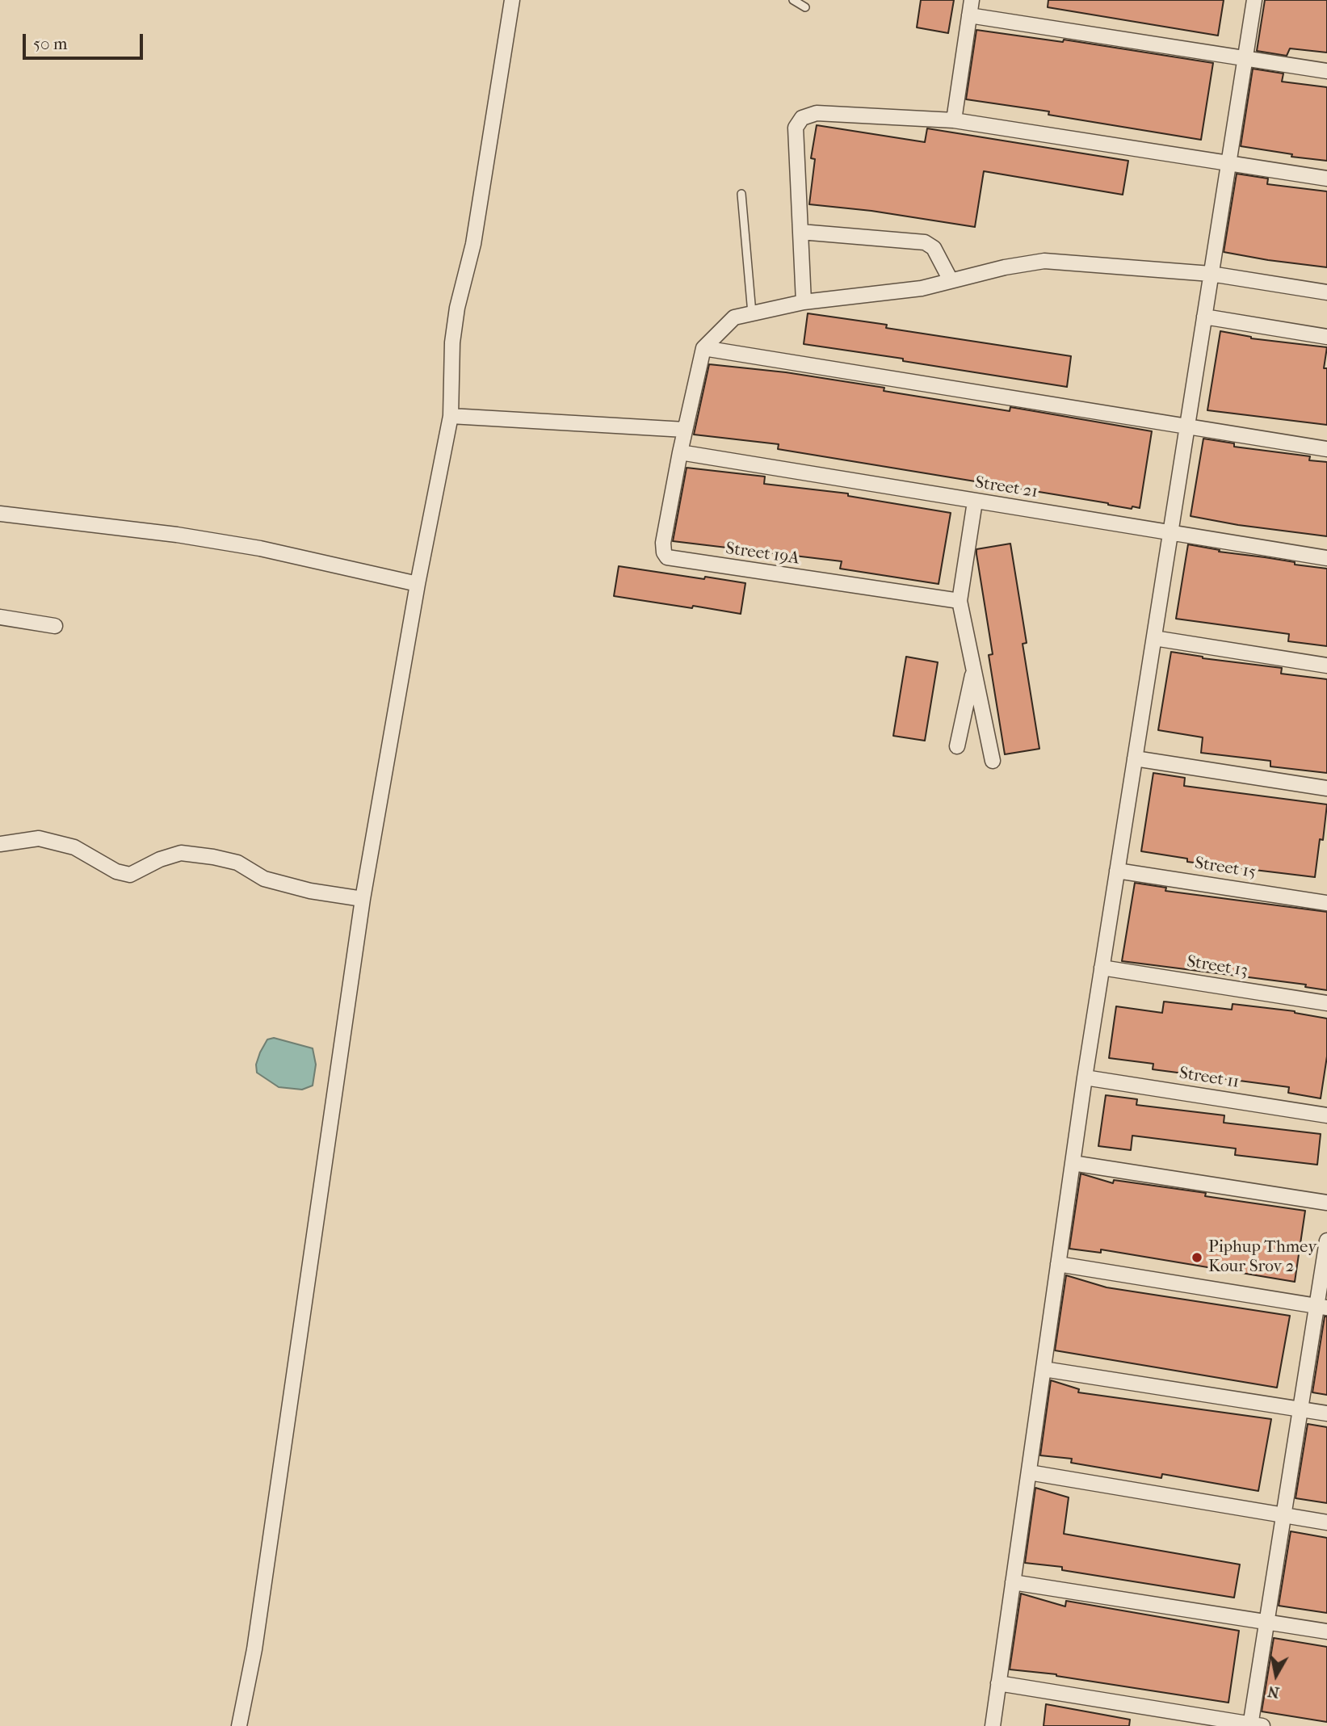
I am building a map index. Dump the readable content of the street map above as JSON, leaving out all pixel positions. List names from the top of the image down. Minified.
{"streets":{"street":["Street 21","Street 19A","Street 15","Street 13","Street 11"]},"crossings":[["Street 21","Street 19A"]],"places":["Piphup Thmey Kour Srov 2"],"scale_bar":"50 m","north":"bottom"}
